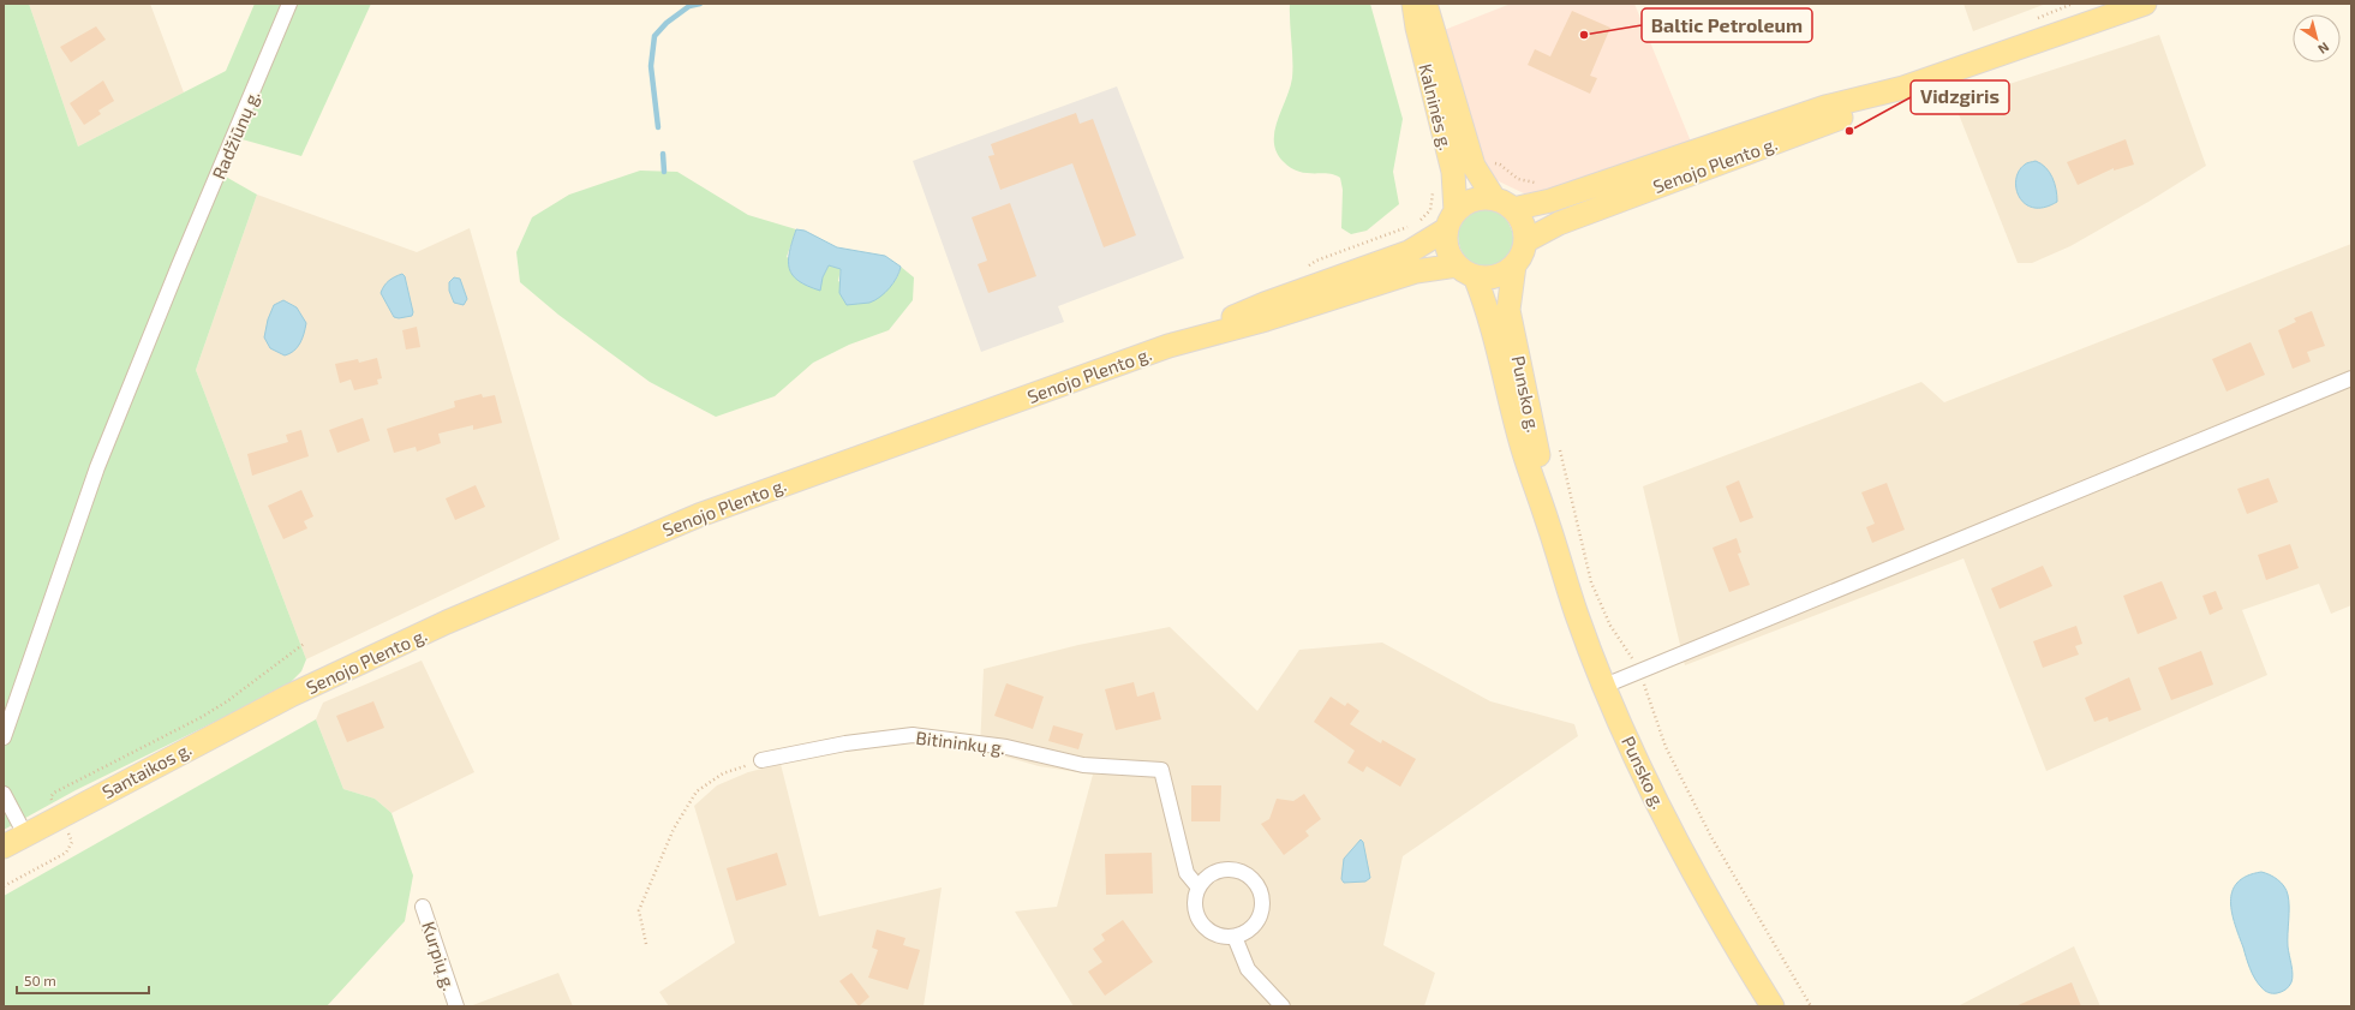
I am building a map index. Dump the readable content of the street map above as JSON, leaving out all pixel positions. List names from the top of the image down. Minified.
{"streets":{"main road":["Kalninės g.","Senojo Plento g.","Punsko g.","Santaikos g."],"street":["Radžiūnų g.","Bitininkų g.","Kurpių g."]},"crossings":[["Kalninės g.","Senojo Plento g."],["Kalninės g.","Punsko g."],["Senojo Plento g.","Punsko g."],["Senojo Plento g.","Santaikos g."]],"places":["Baltic Petroleum","Vidzgiris"],"scale_bar":"50 m","north":"bottom right"}
